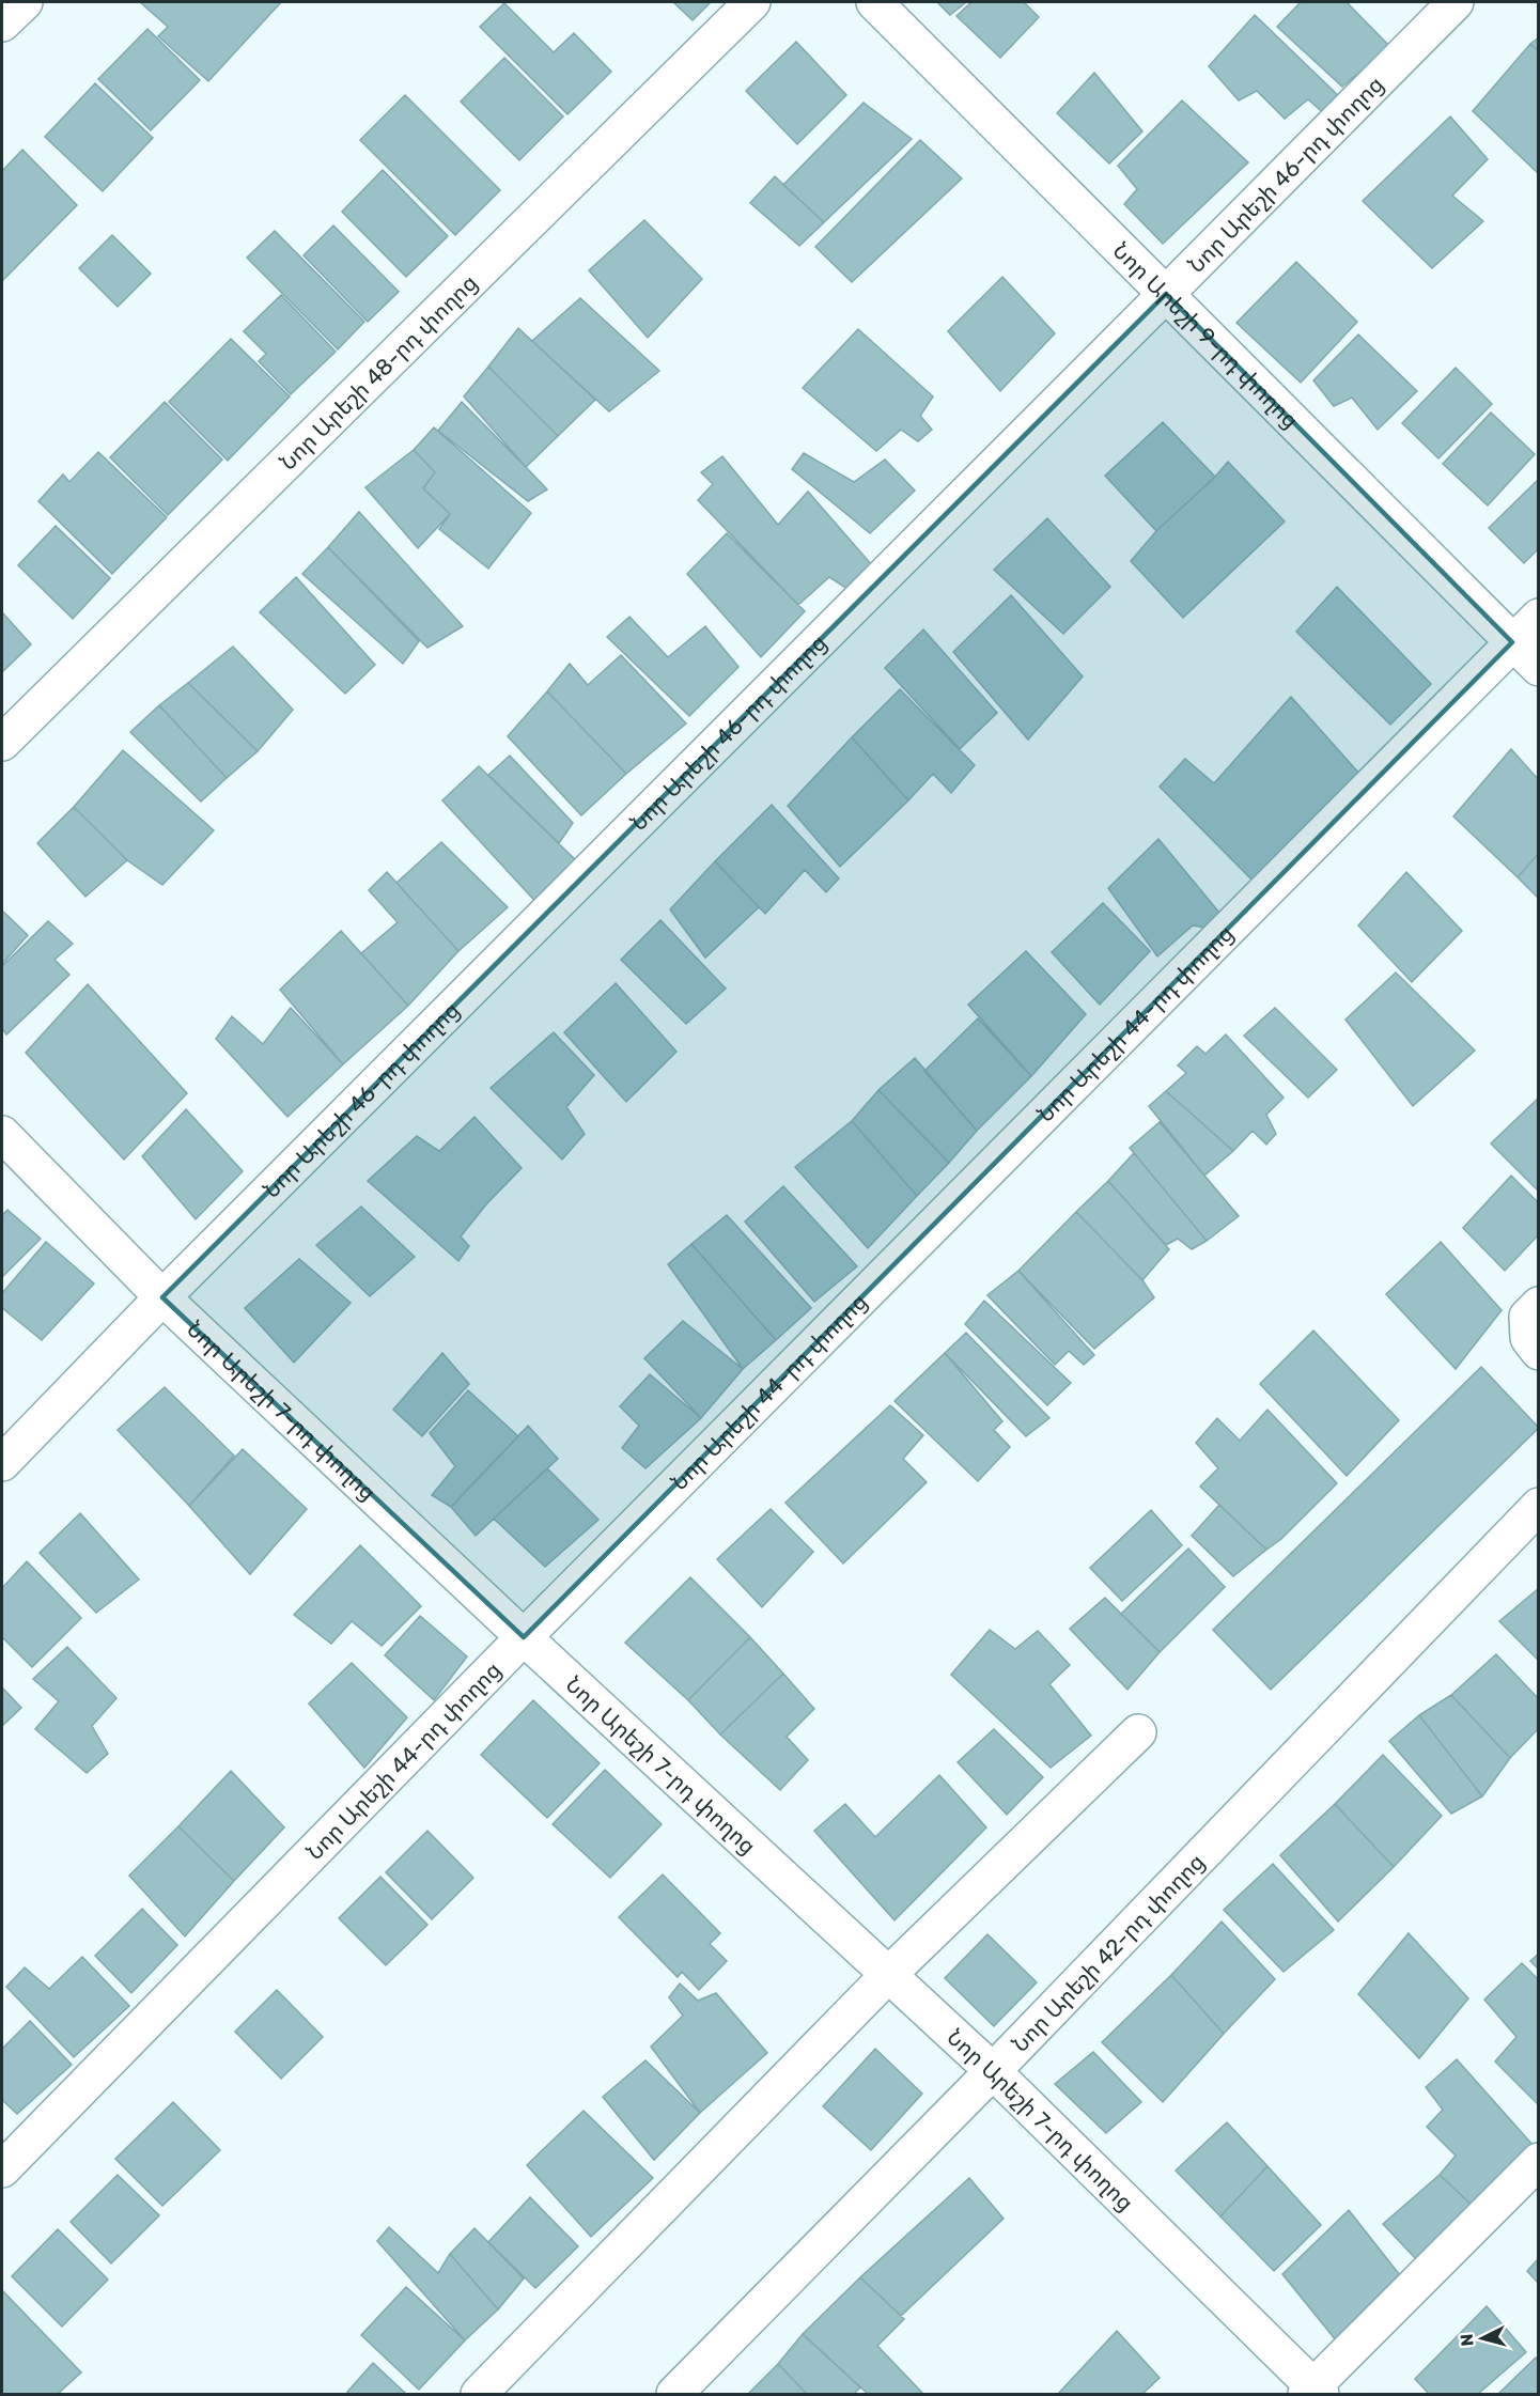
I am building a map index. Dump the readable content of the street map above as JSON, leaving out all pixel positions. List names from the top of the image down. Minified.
{"streets":{"street":["Նոր Արեշի 46-րդ փողոց","Նոր Արեշի 9-րդ փողոց","Նոր Արեշի 48-րդ փողոց","Նոր Արեշի 44-րդ փողոց","Նոր Արեշի 7-րդ փողոց","Նոր Արեշի 42-րդ փողոց"]},"crossings":[["Նոր Արեշի 46-րդ փողոց","Նոր Արեշի 9-րդ փողոց"],["Նոր Արեշի 46-րդ փողոց","Նոր Արեշի 7-րդ փողոց"],["Նոր Արեշի 9-րդ փողոց","Նոր Արեշի 44-րդ փողոց"],["Նոր Արեշի 44-րդ փողոց","Նոր Արեշի 7-րդ փողոց"],["Նոր Արեշի 7-րդ փողոց","Նոր Արեշի 42-րդ փողոց"]],"north":"left"}
